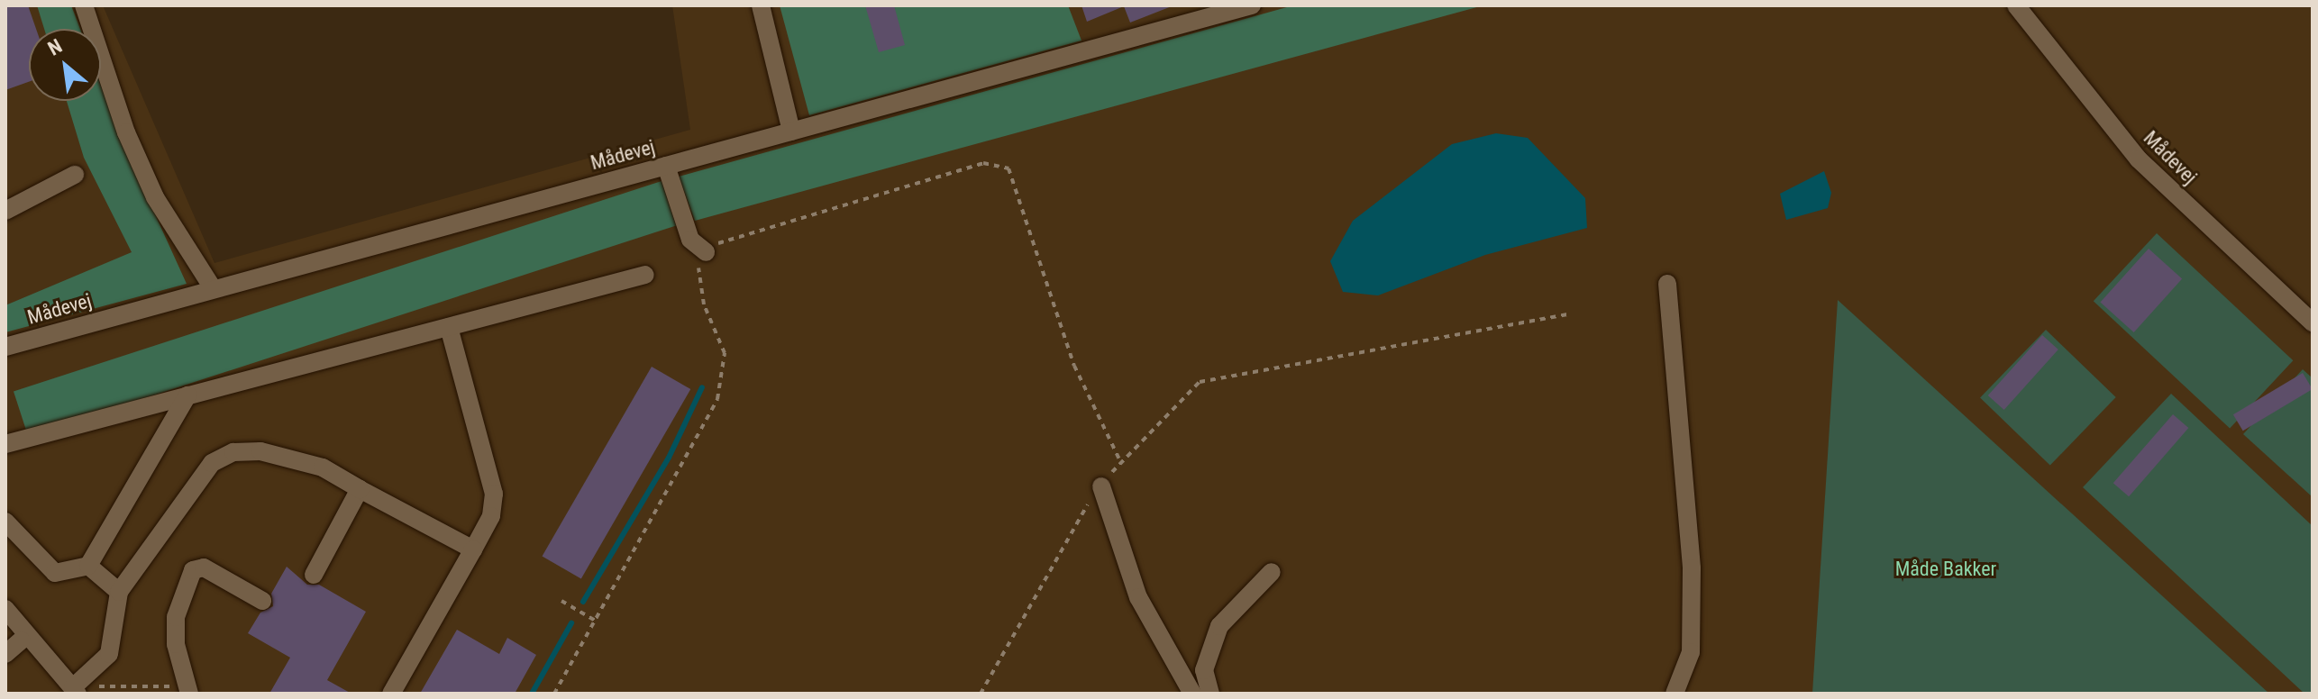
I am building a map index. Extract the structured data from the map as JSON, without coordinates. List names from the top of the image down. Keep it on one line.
{"streets":{"street":["Mådevej"]},"parks":["Måde Bakker"],"north":"top left"}
